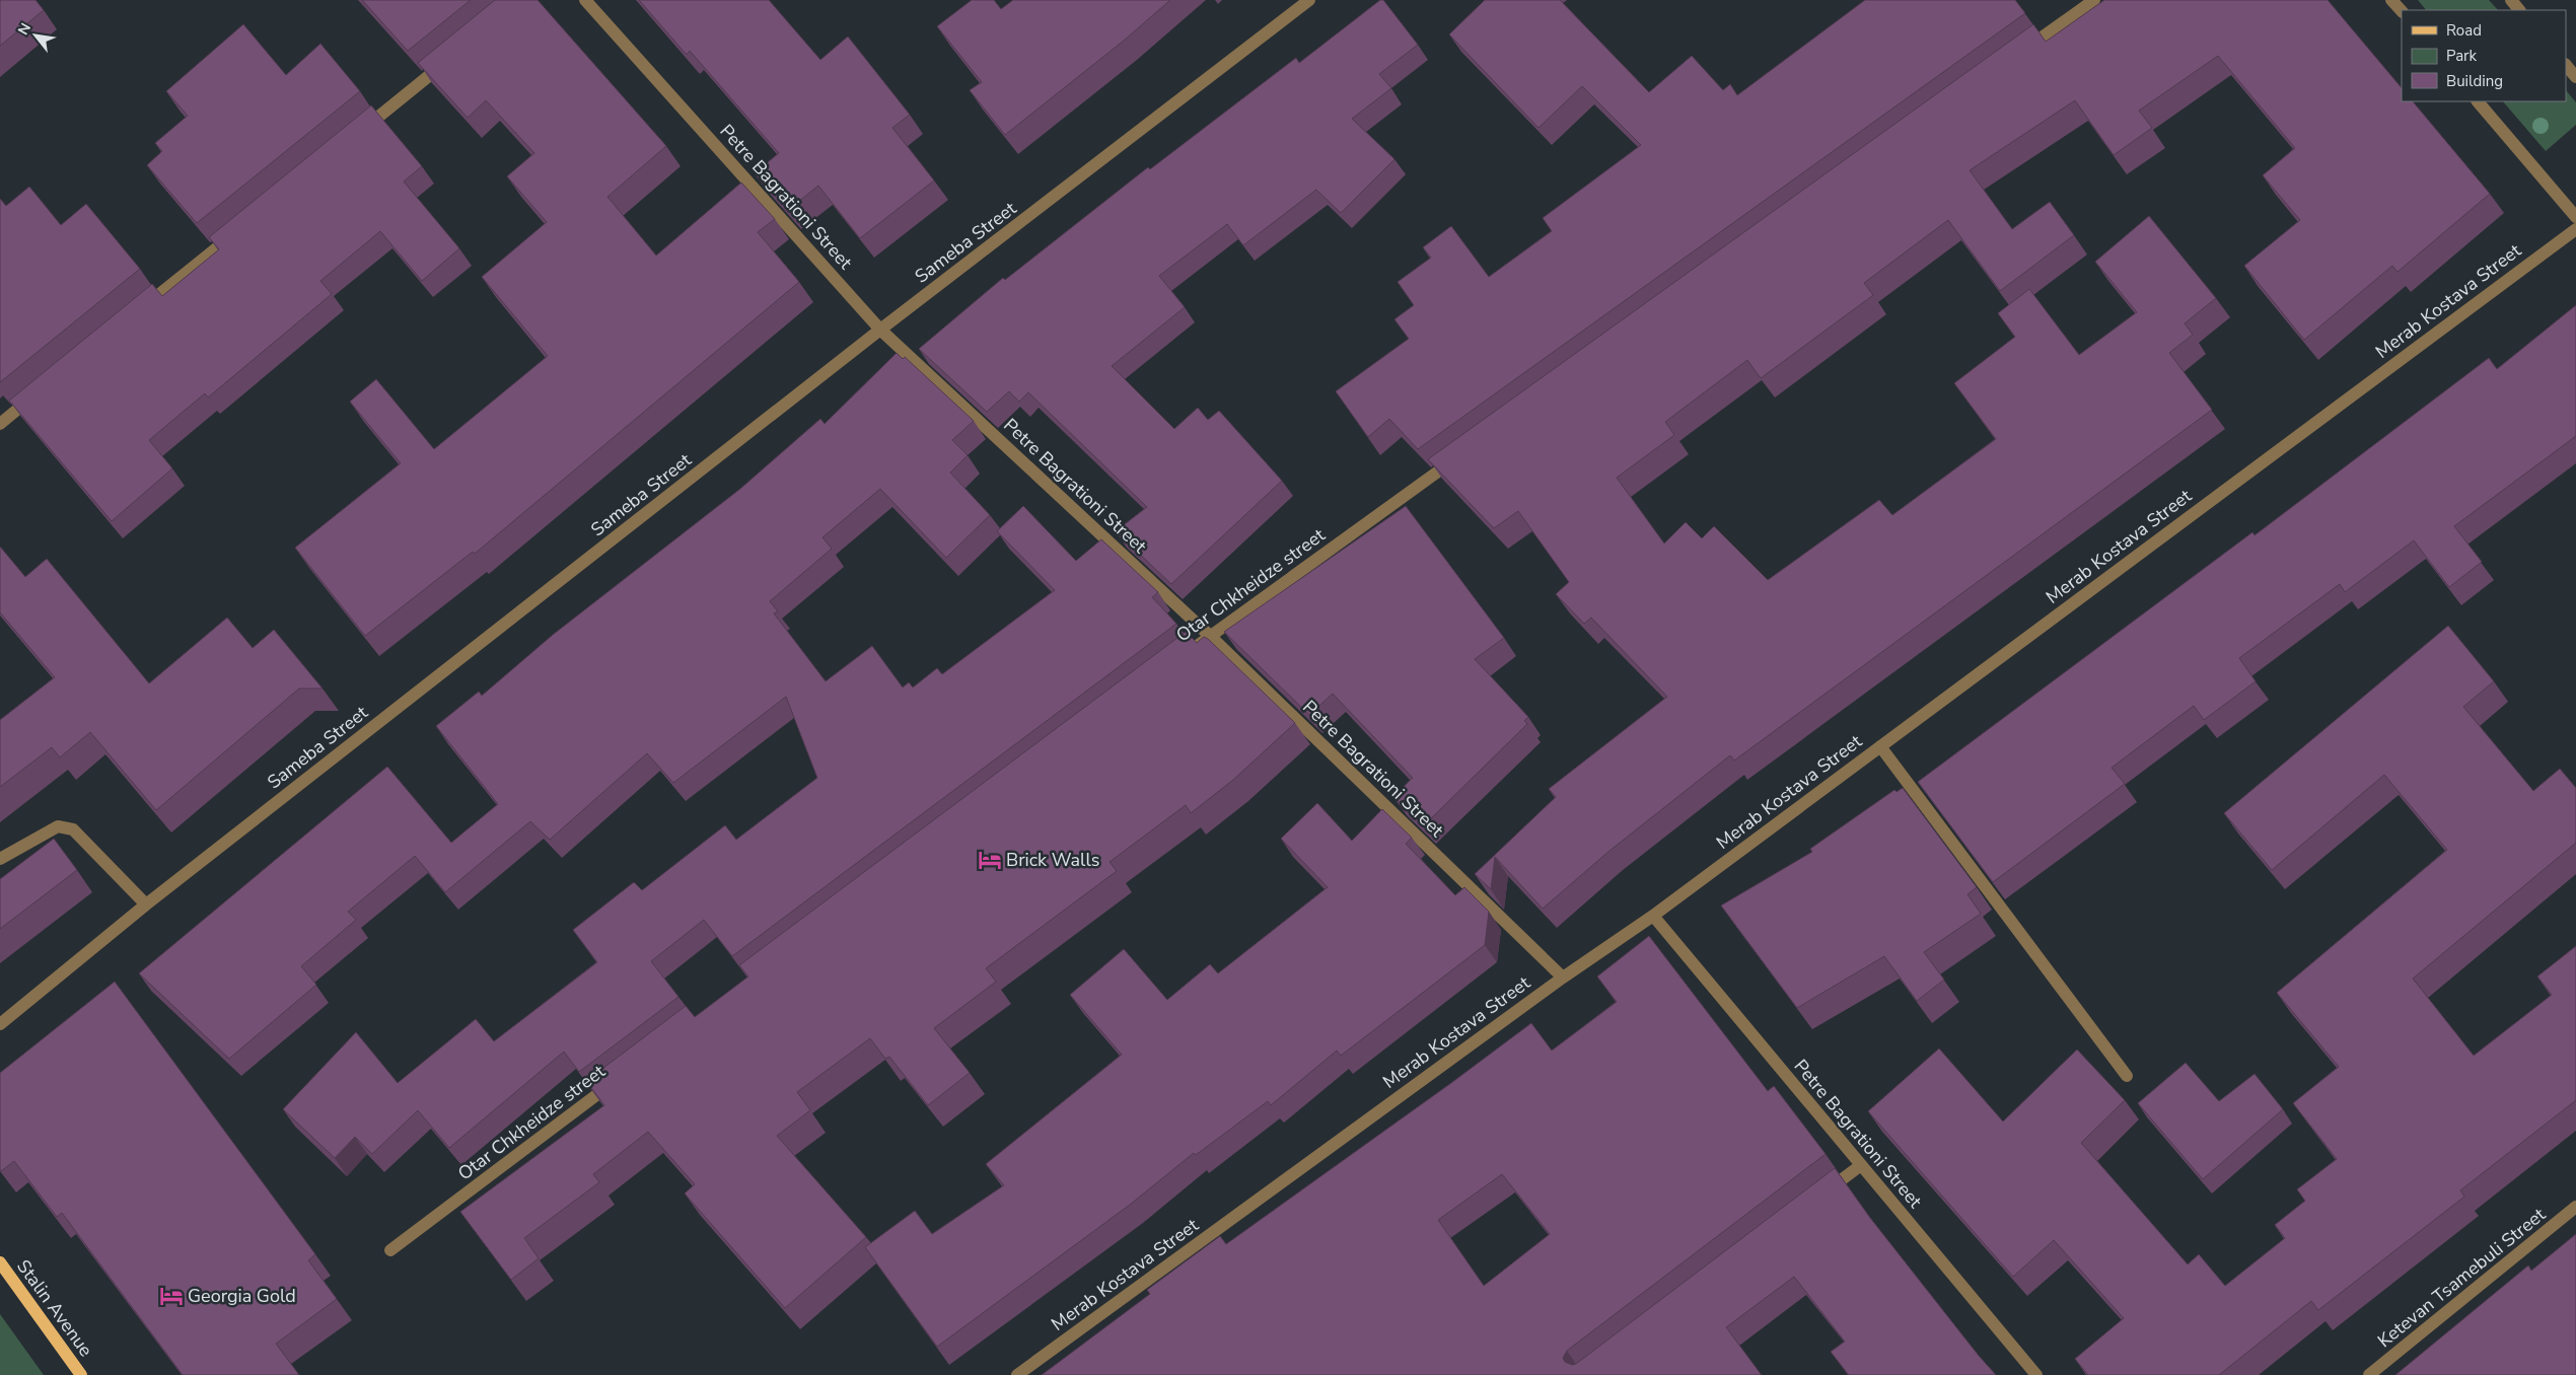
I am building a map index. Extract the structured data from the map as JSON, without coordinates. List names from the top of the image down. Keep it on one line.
{"streets":{"main road":["Stalin Avenue"],"street":["Petre Bagrationi Street","Sameba Street","Merab Kostava Street","Otar Chkheidze street","Ketevan Tsamebuli Street"]},"crossings":[["Petre Bagrationi Street","Sameba Street"],["Petre Bagrationi Street","Merab Kostava Street"],["Petre Bagrationi Street","Otar Chkheidze street"]],"places":{"hotel":["Brick Walls","Georgia Gold"]},"legend":["Road","Park","Building"],"north":"top left"}
